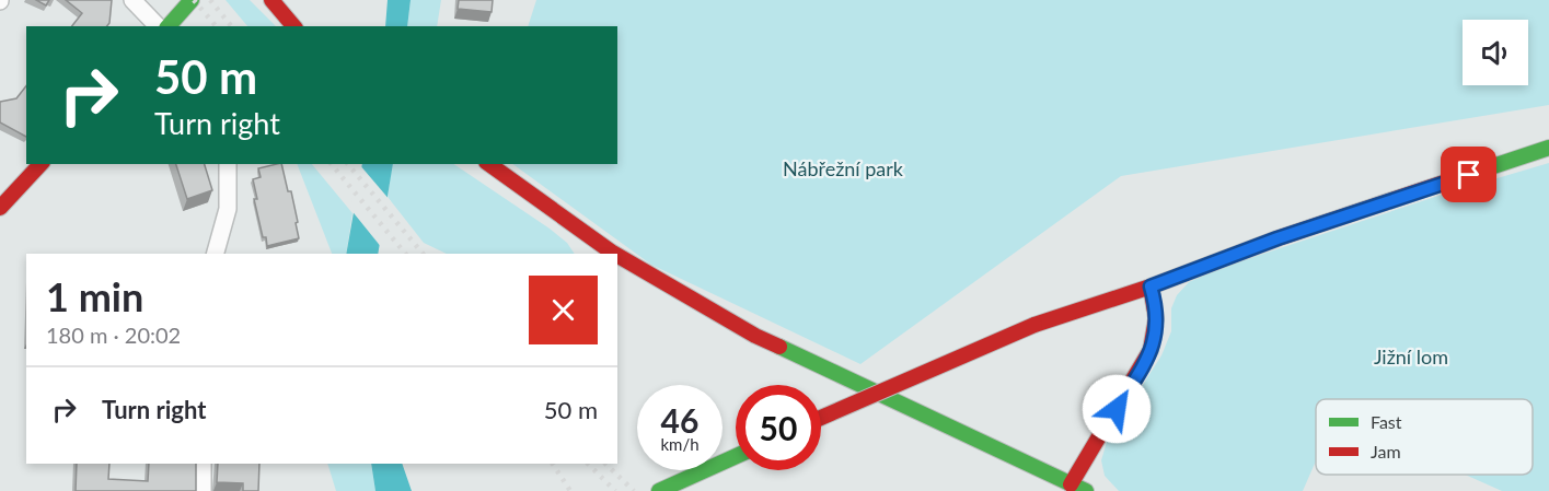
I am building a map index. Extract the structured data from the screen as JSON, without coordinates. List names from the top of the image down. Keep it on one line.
{"parks":["Nábřežní park","Jižní lom"],"legend":["Fast","Jam"],"page":{"turn":["50 m","Turn right"],"heading":["1 min","180 m · 20:02"],"list":[{"name":"Turn right","value":"50 m"}],"speed":"46 km/h","limit":"50"}}
